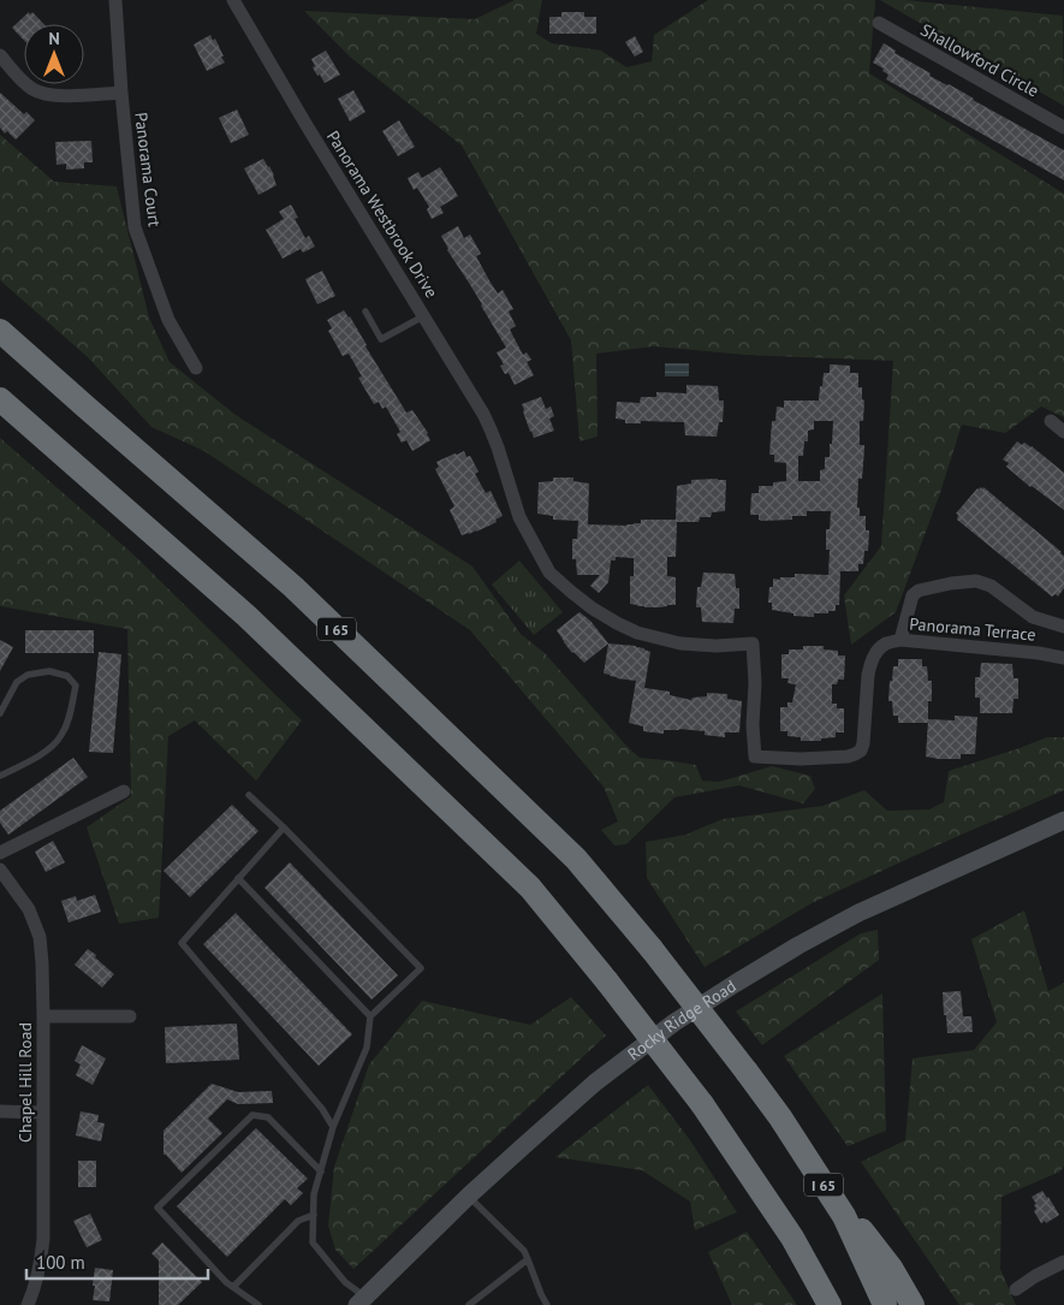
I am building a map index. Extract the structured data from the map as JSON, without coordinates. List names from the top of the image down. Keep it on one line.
{"streets":{"highway":["I 65"],"main road":["Rocky Ridge Road"],"street":["Shallowford Circle","Panorama Court","Panorama Westbrook Drive","Panorama Terrace","Chapel Hill Road"]},"crossings":[["Panorama Westbrook Drive","Panorama Terrace"]],"scale_bar":"100 m","north":"top"}
